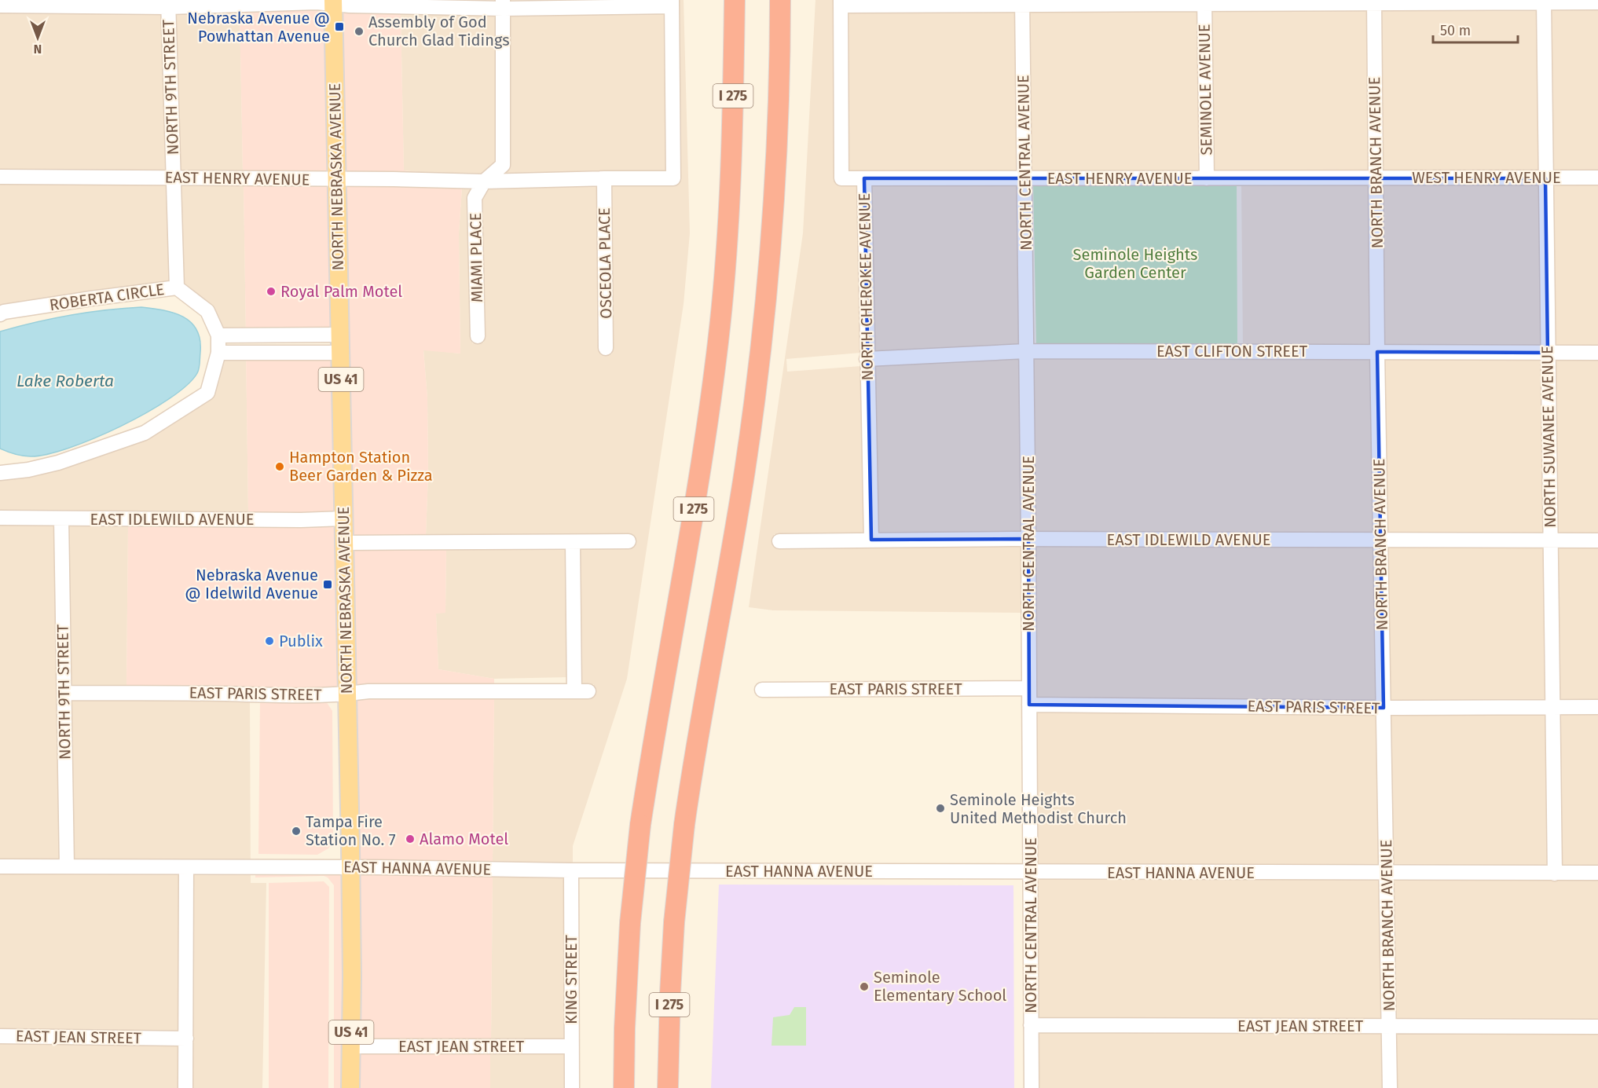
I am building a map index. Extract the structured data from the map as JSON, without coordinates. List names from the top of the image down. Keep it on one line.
{"streets":{"highway":["I 275"],"main road":["NORTH NEBRASKA AVENUE","US 41"],"street":["NORTH 9TH STREET","SEMINOLE AVENUE","NORTH CENTRAL AVENUE","NORTH BRANCH AVENUE","WEST HENRY AVENUE","EAST HENRY AVENUE","MIAMI PLACE","OSCEOLA PLACE","NORTH CHEROKEE AVENUE","ROBERTA CIRCLE","EAST CLIFTON STREET","NORTH SUWANEE AVENUE","EAST IDLEWILD AVENUE","EAST PARIS STREET","EAST HANNA AVENUE","KING STREET","EAST JEAN STREET"]},"crossings":[["NORTH 9TH STREET","EAST HENRY AVENUE"],["NORTH 9TH STREET","ROBERTA CIRCLE"],["NORTH 9TH STREET","EAST IDLEWILD AVENUE"],["NORTH 9TH STREET","EAST PARIS STREET"],["NORTH 9TH STREET","EAST HANNA AVENUE"],["SEMINOLE AVENUE","EAST HENRY AVENUE"],["NORTH CENTRAL AVENUE","EAST HENRY AVENUE"],["NORTH CENTRAL AVENUE","EAST CLIFTON STREET"],["NORTH CENTRAL AVENUE","EAST IDLEWILD AVENUE"],["NORTH CENTRAL AVENUE","EAST PARIS STREET"],["NORTH CENTRAL AVENUE","EAST HANNA AVENUE"],["NORTH CENTRAL AVENUE","EAST JEAN STREET"],["NORTH BRANCH AVENUE","WEST HENRY AVENUE"],["NORTH BRANCH AVENUE","EAST HENRY AVENUE"],["NORTH BRANCH AVENUE","EAST CLIFTON STREET"],["NORTH BRANCH AVENUE","EAST IDLEWILD AVENUE"],["NORTH BRANCH AVENUE","EAST PARIS STREET"],["NORTH BRANCH AVENUE","EAST HANNA AVENUE"],["NORTH BRANCH AVENUE","EAST JEAN STREET"],["NORTH NEBRASKA AVENUE","EAST HENRY AVENUE"],["NORTH NEBRASKA AVENUE","EAST IDLEWILD AVENUE"],["NORTH NEBRASKA AVENUE","EAST PARIS STREET"],["NORTH NEBRASKA AVENUE","EAST HANNA AVENUE"],["NORTH NEBRASKA AVENUE","EAST JEAN STREET"],["WEST HENRY AVENUE","EAST HENRY AVENUE"],["WEST HENRY AVENUE","NORTH SUWANEE AVENUE"],["EAST HENRY AVENUE","MIAMI PLACE"],["EAST HENRY AVENUE","OSCEOLA PLACE"],["EAST HENRY AVENUE","NORTH CHEROKEE AVENUE"],["NORTH CHEROKEE AVENUE","EAST CLIFTON STREET"],["NORTH CHEROKEE AVENUE","EAST IDLEWILD AVENUE"],["EAST CLIFTON STREET","NORTH SUWANEE AVENUE"],["NORTH SUWANEE AVENUE","EAST IDLEWILD AVENUE"],["NORTH SUWANEE AVENUE","EAST PARIS STREET"],["NORTH SUWANEE AVENUE","EAST HANNA AVENUE"],["EAST HANNA AVENUE","KING STREET"],["KING STREET","EAST JEAN STREET"]],"water":["Lake Roberta"],"parks":["Seminole Heights Garden Center"],"places":{"transit":["Nebraska Avenue @ Powhattan Avenue","Nebraska Avenue @ Idelwild Avenue"],"other":["Assembly of God Church Glad Tidings","Royal Palm Motel","Hampton Station Beer Garden & Pizza","Publix","Seminole Heights United Methodist Church","Tampa Fire Station No. 7","Alamo Motel","Seminole Elementary School"]},"scale_bar":"50 m","north":"bottom"}
